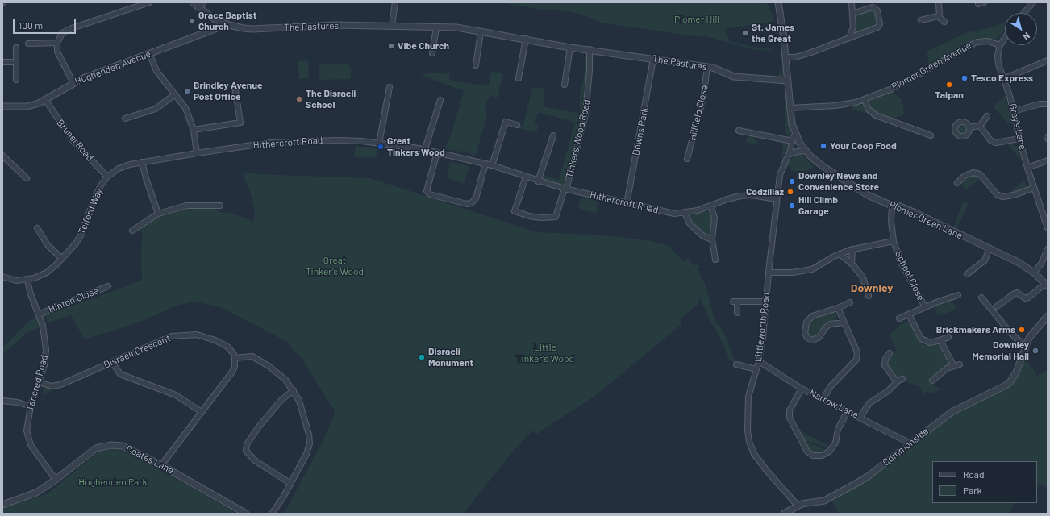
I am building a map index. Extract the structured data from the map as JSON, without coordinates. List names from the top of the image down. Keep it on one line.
{"streets":{"street":["The Pastures","Plomer Green Avenue","Hughenden Avenue","Hillfield Close","Gray's Lane","Downs Park","Tinkers Wood Road","Brunel Road","Hithercroft Road","Telford Way","Plomer Green Lane","School Close","Hinton Close","Littleworth Road","Disraeli Crescent","Tancred Road","Narrow Lane","Commonside","Coates Lane"]},"crossings":[["The Pastures","Hughenden Avenue"],["The Pastures","Hillfield Close"],["The Pastures","Downs Park"],["The Pastures","Tinkers Wood Road"],["Plomer Green Avenue","Gray's Lane"],["Hughenden Avenue","Brunel Road"],["Downs Park","Hithercroft Road"],["Tinkers Wood Road","Hithercroft Road"],["Brunel Road","Telford Way"],["Hithercroft Road","Telford Way"],["Hithercroft Road","Littleworth Road"],["Telford Way","Tancred Road"],["Plomer Green Lane","School Close"],["Plomer Green Lane","Littleworth Road"],["Hinton Close","Tancred Road"],["Littleworth Road","Narrow Lane"],["Littleworth Road","Commonside"],["Disraeli Crescent","Tancred Road"],["Tancred Road","Coates Lane"],["Narrow Lane","Commonside"]],"districts":["Downley"],"parks":["Plomer Hill","Great Tinker's Wood","Little Tinker's Wood","Hughenden Park"],"places":["Grace Baptist Church","St. James the Great","Vibe Church","Tesco Express","Taipan","Brindley Avenue Post Office","The Disraeli School","Your Coop Food","Great Tinkers Wood","Downley News and Convenience Store","Codzillaz","Hill Climb Garage","Brickmakers Arms","Downley Memorial Hall","Disraeli Monument"],"legend":["Road","Park"],"scale_bar":"100 m","north":"bottom right"}
